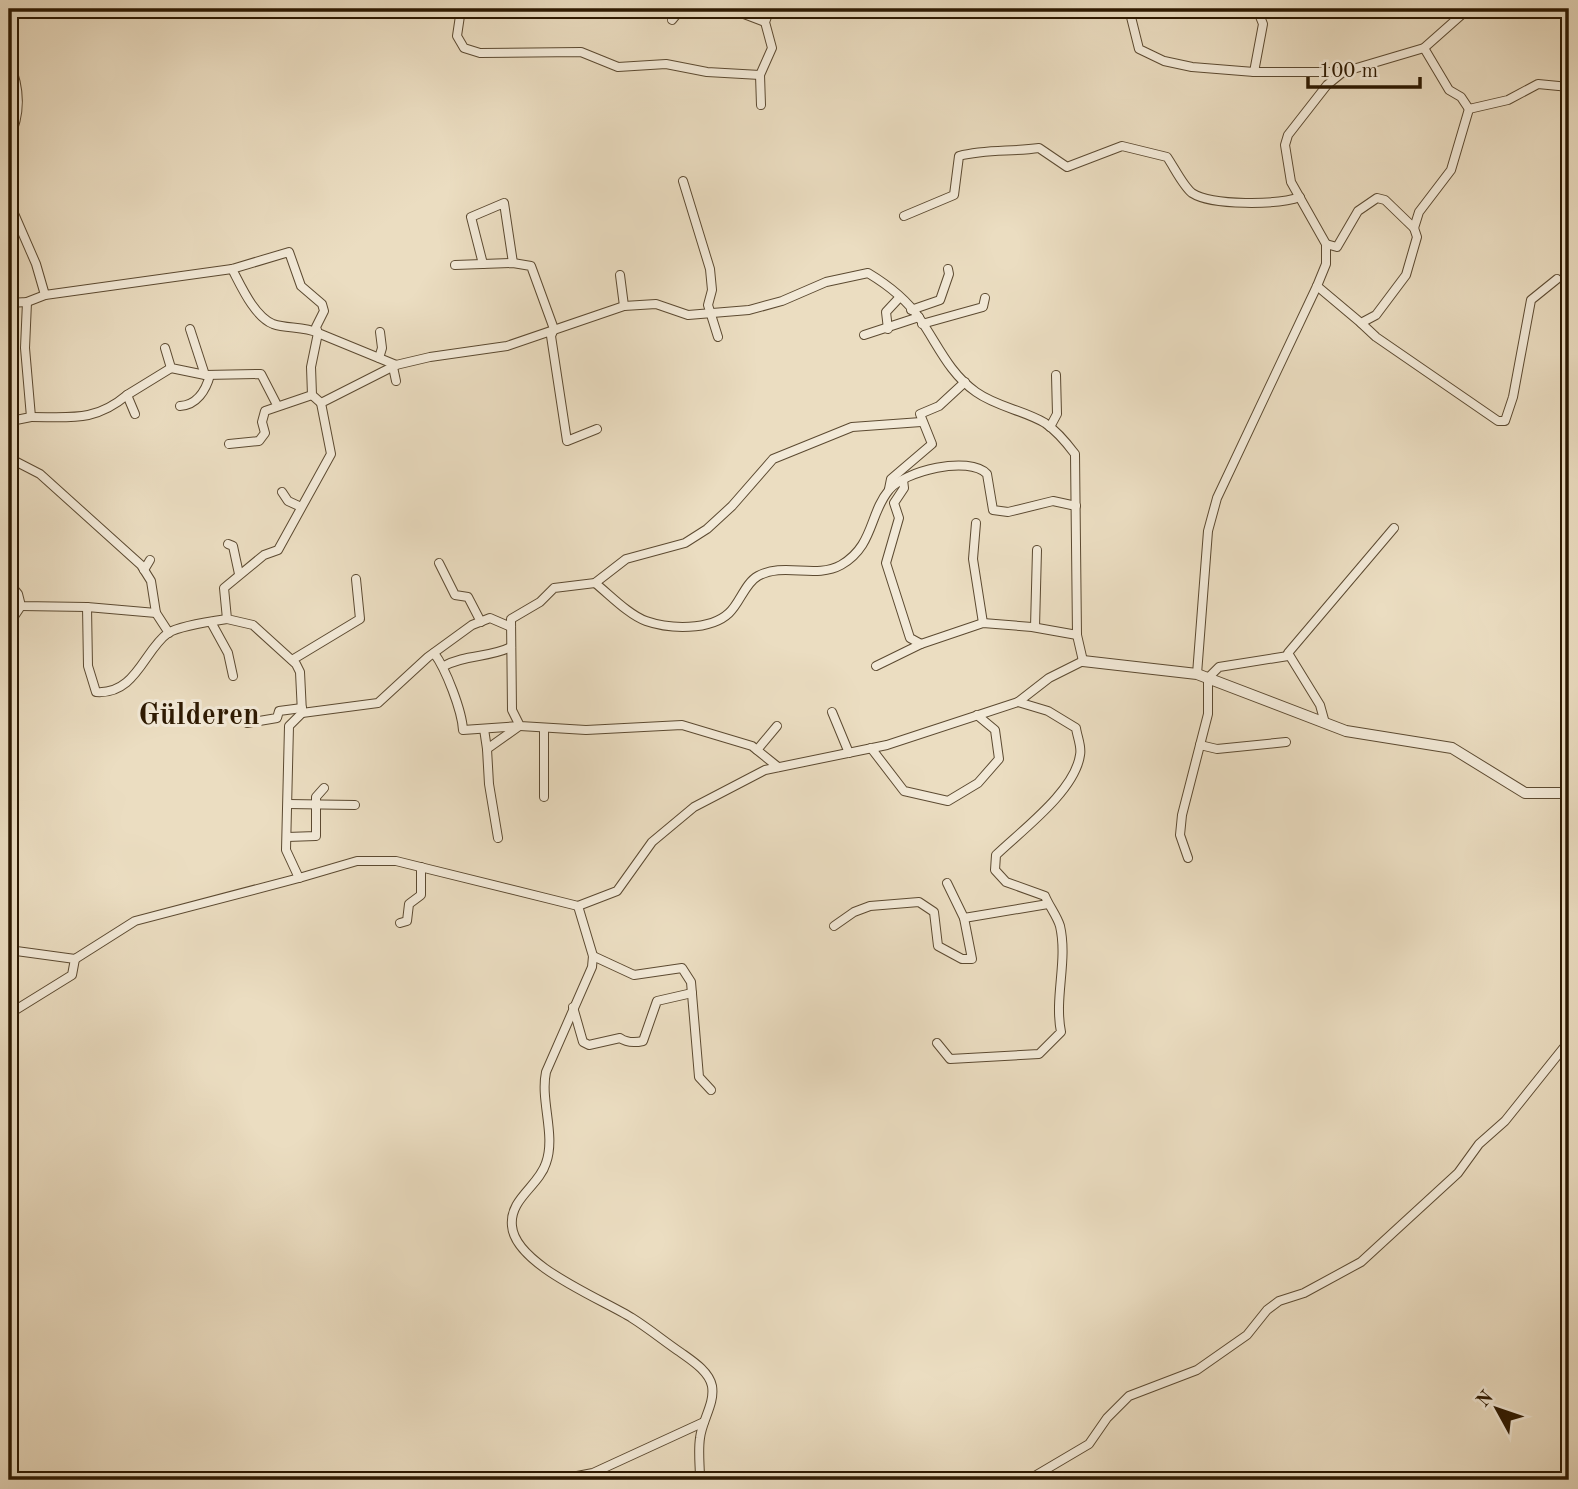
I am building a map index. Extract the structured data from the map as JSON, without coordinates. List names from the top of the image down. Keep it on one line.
{"districts":["Gülderen"],"scale_bar":"100 m","north":"top left"}
